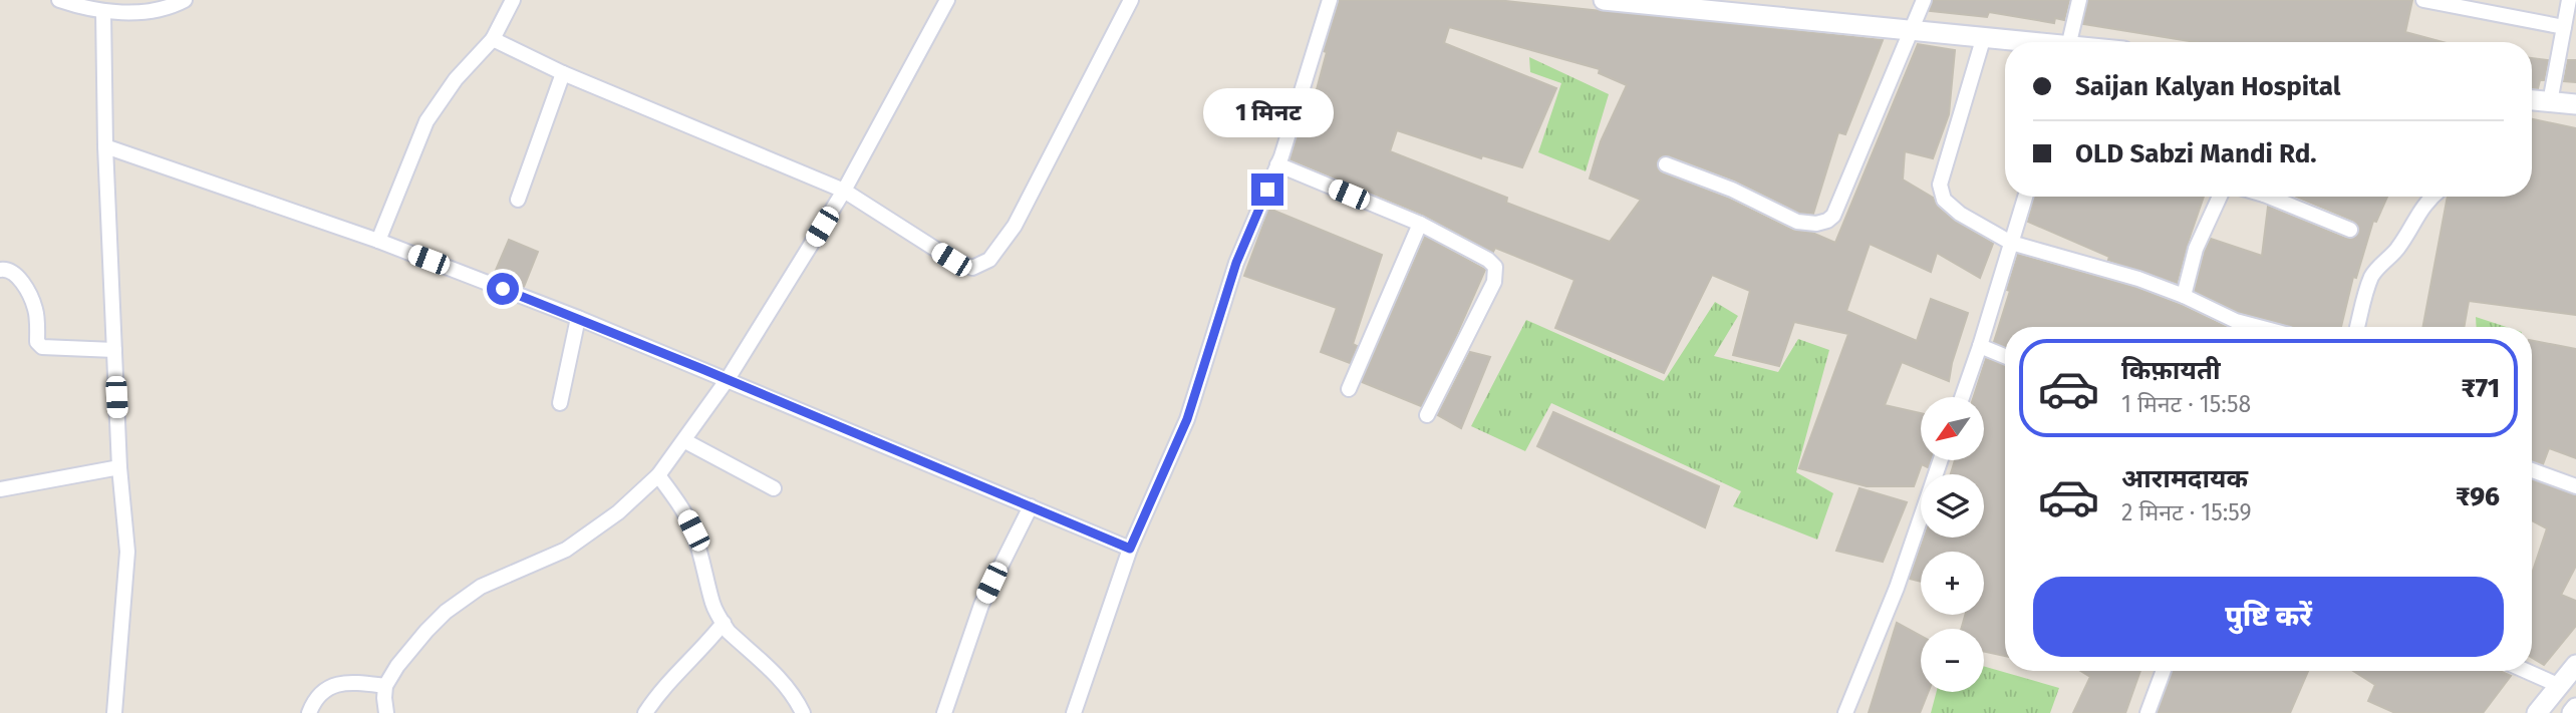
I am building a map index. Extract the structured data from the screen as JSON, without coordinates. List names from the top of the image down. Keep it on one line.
{"north":"bottom left","page":{"banner":["Saijan Kalyan Hospital","OLD Sabzi Mandi Rd."],"bubble":"1 मिनट","list":[{"name":"किफ़ायती","note":"1 मिनट · 15:58","value":"₹71"},{"name":"आरामदायक","note":"2 मिनट · 15:59","value":"₹96"}],"map_buttons":["+","−"],"buttons":"पुष्टि करें"}}
